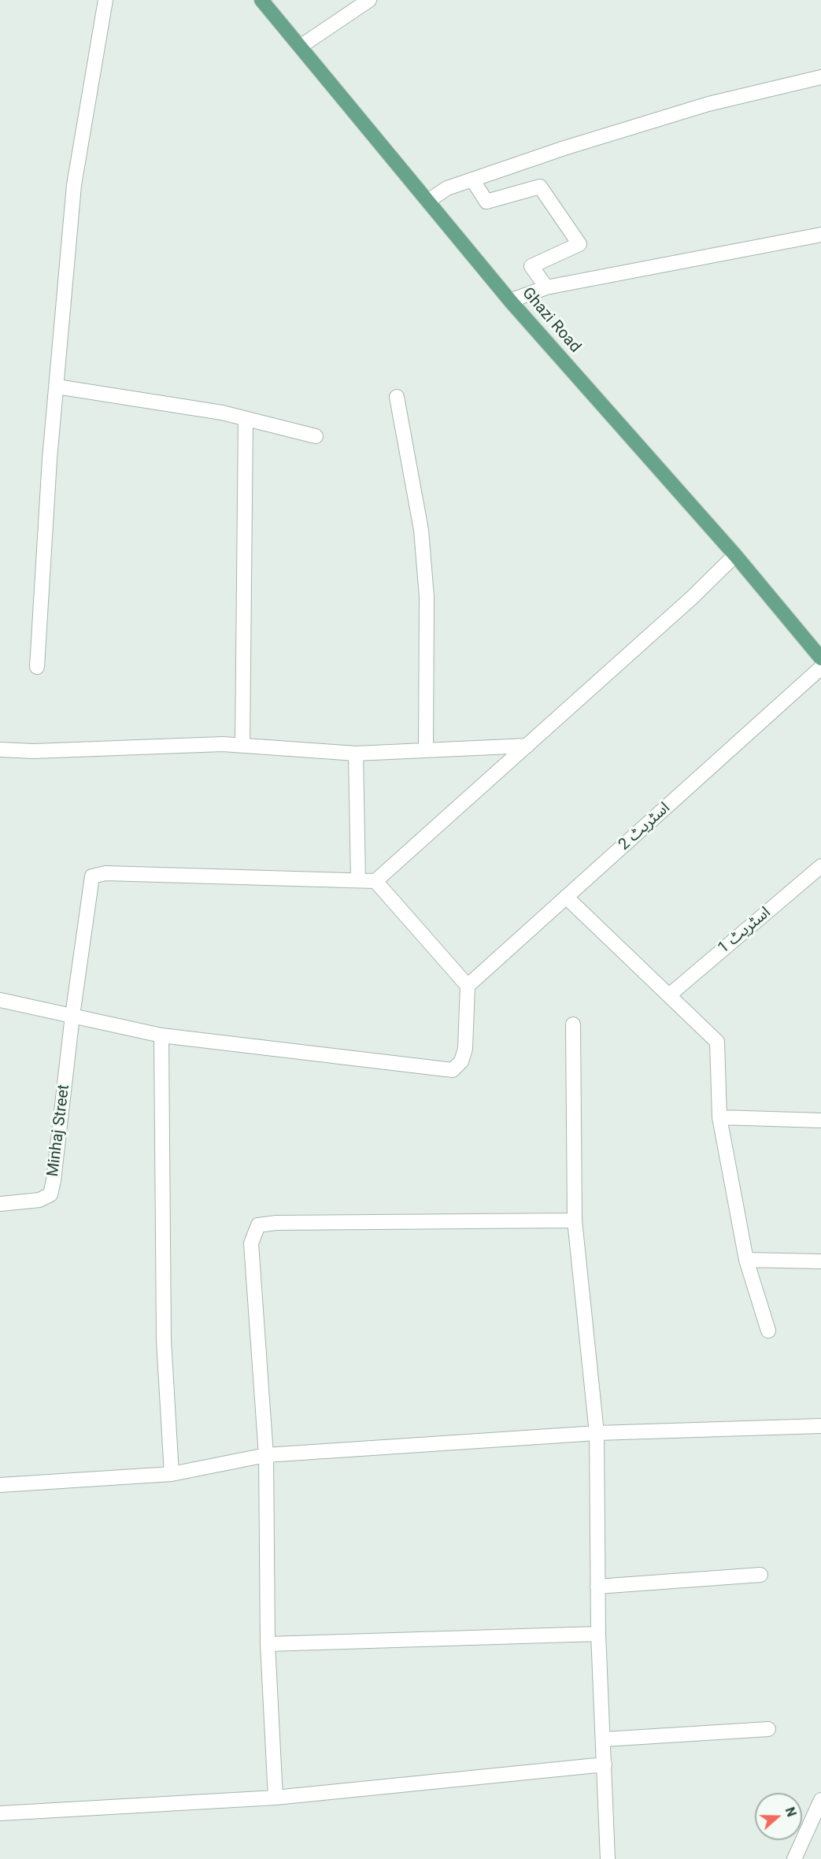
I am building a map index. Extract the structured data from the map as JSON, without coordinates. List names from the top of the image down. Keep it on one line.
{"streets":{"main road":["Ghazi Road"],"street":["اسٹریٹ 2","اسٹریٹ 1","Minhaj Street"]},"north":"right"}
